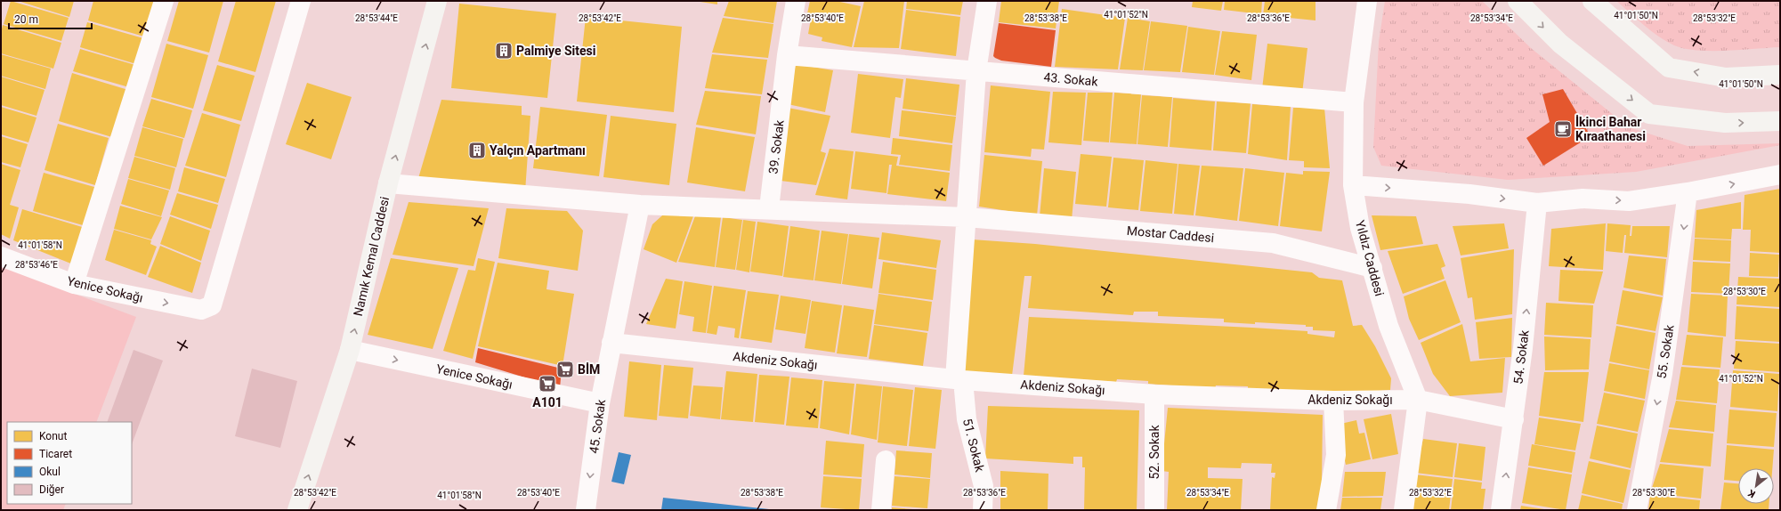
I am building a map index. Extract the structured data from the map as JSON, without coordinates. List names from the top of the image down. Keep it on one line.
{"streets":{"main road":["Namık Kemal Caddesi"],"street":["43. Sokak","39. Sokak","Mostar Caddesi","Yıldız Caddesi","Yenice Sokağı","55. Sokak","54. Sokak","Akdeniz Sokağı","45. Sokak","51. Sokak","52. Sokak"]},"crossings":[["43. Sokak","39. Sokak"],["43. Sokak","Yıldız Caddesi"],["43. Sokak","51. Sokak"],["39. Sokak","Mostar Caddesi"],["Mostar Caddesi","Namık Kemal Caddesi"],["Mostar Caddesi","Yıldız Caddesi"],["Mostar Caddesi","45. Sokak"],["Mostar Caddesi","51. Sokak"],["Namık Kemal Caddesi","Yenice Sokağı"],["Yıldız Caddesi","Akdeniz Sokağı"],["Yenice Sokağı","45. Sokak"],["54. Sokak","Akdeniz Sokağı"],["Akdeniz Sokağı","45. Sokak"],["Akdeniz Sokağı","51. Sokak"],["Akdeniz Sokağı","52. Sokak"]],"one_way":["Namık Kemal Caddesi","55. Sokak","54. Sokak"],"places":{"building":["Palmiye Sitesi","Yalçın Apartmanı"],"cafe":["İkinci Bahar Kıraathanesi"],"supermarket":["BİM","A101"]},"legend":["Konut","Ticaret","Okul","Diğer"],"scale_bar":"20 m","north":"bottom left","coordinates":["41°01'52\"N","41°01'50\"N","28°53'34\"E","28°53'44\"E","28°53'42\"E","28°53'40\"E","28°53'38\"E","28°53'36\"E","28°53'32\"E","41°01'58\"N","28°53'46\"E","28°53'30\"E"]}
